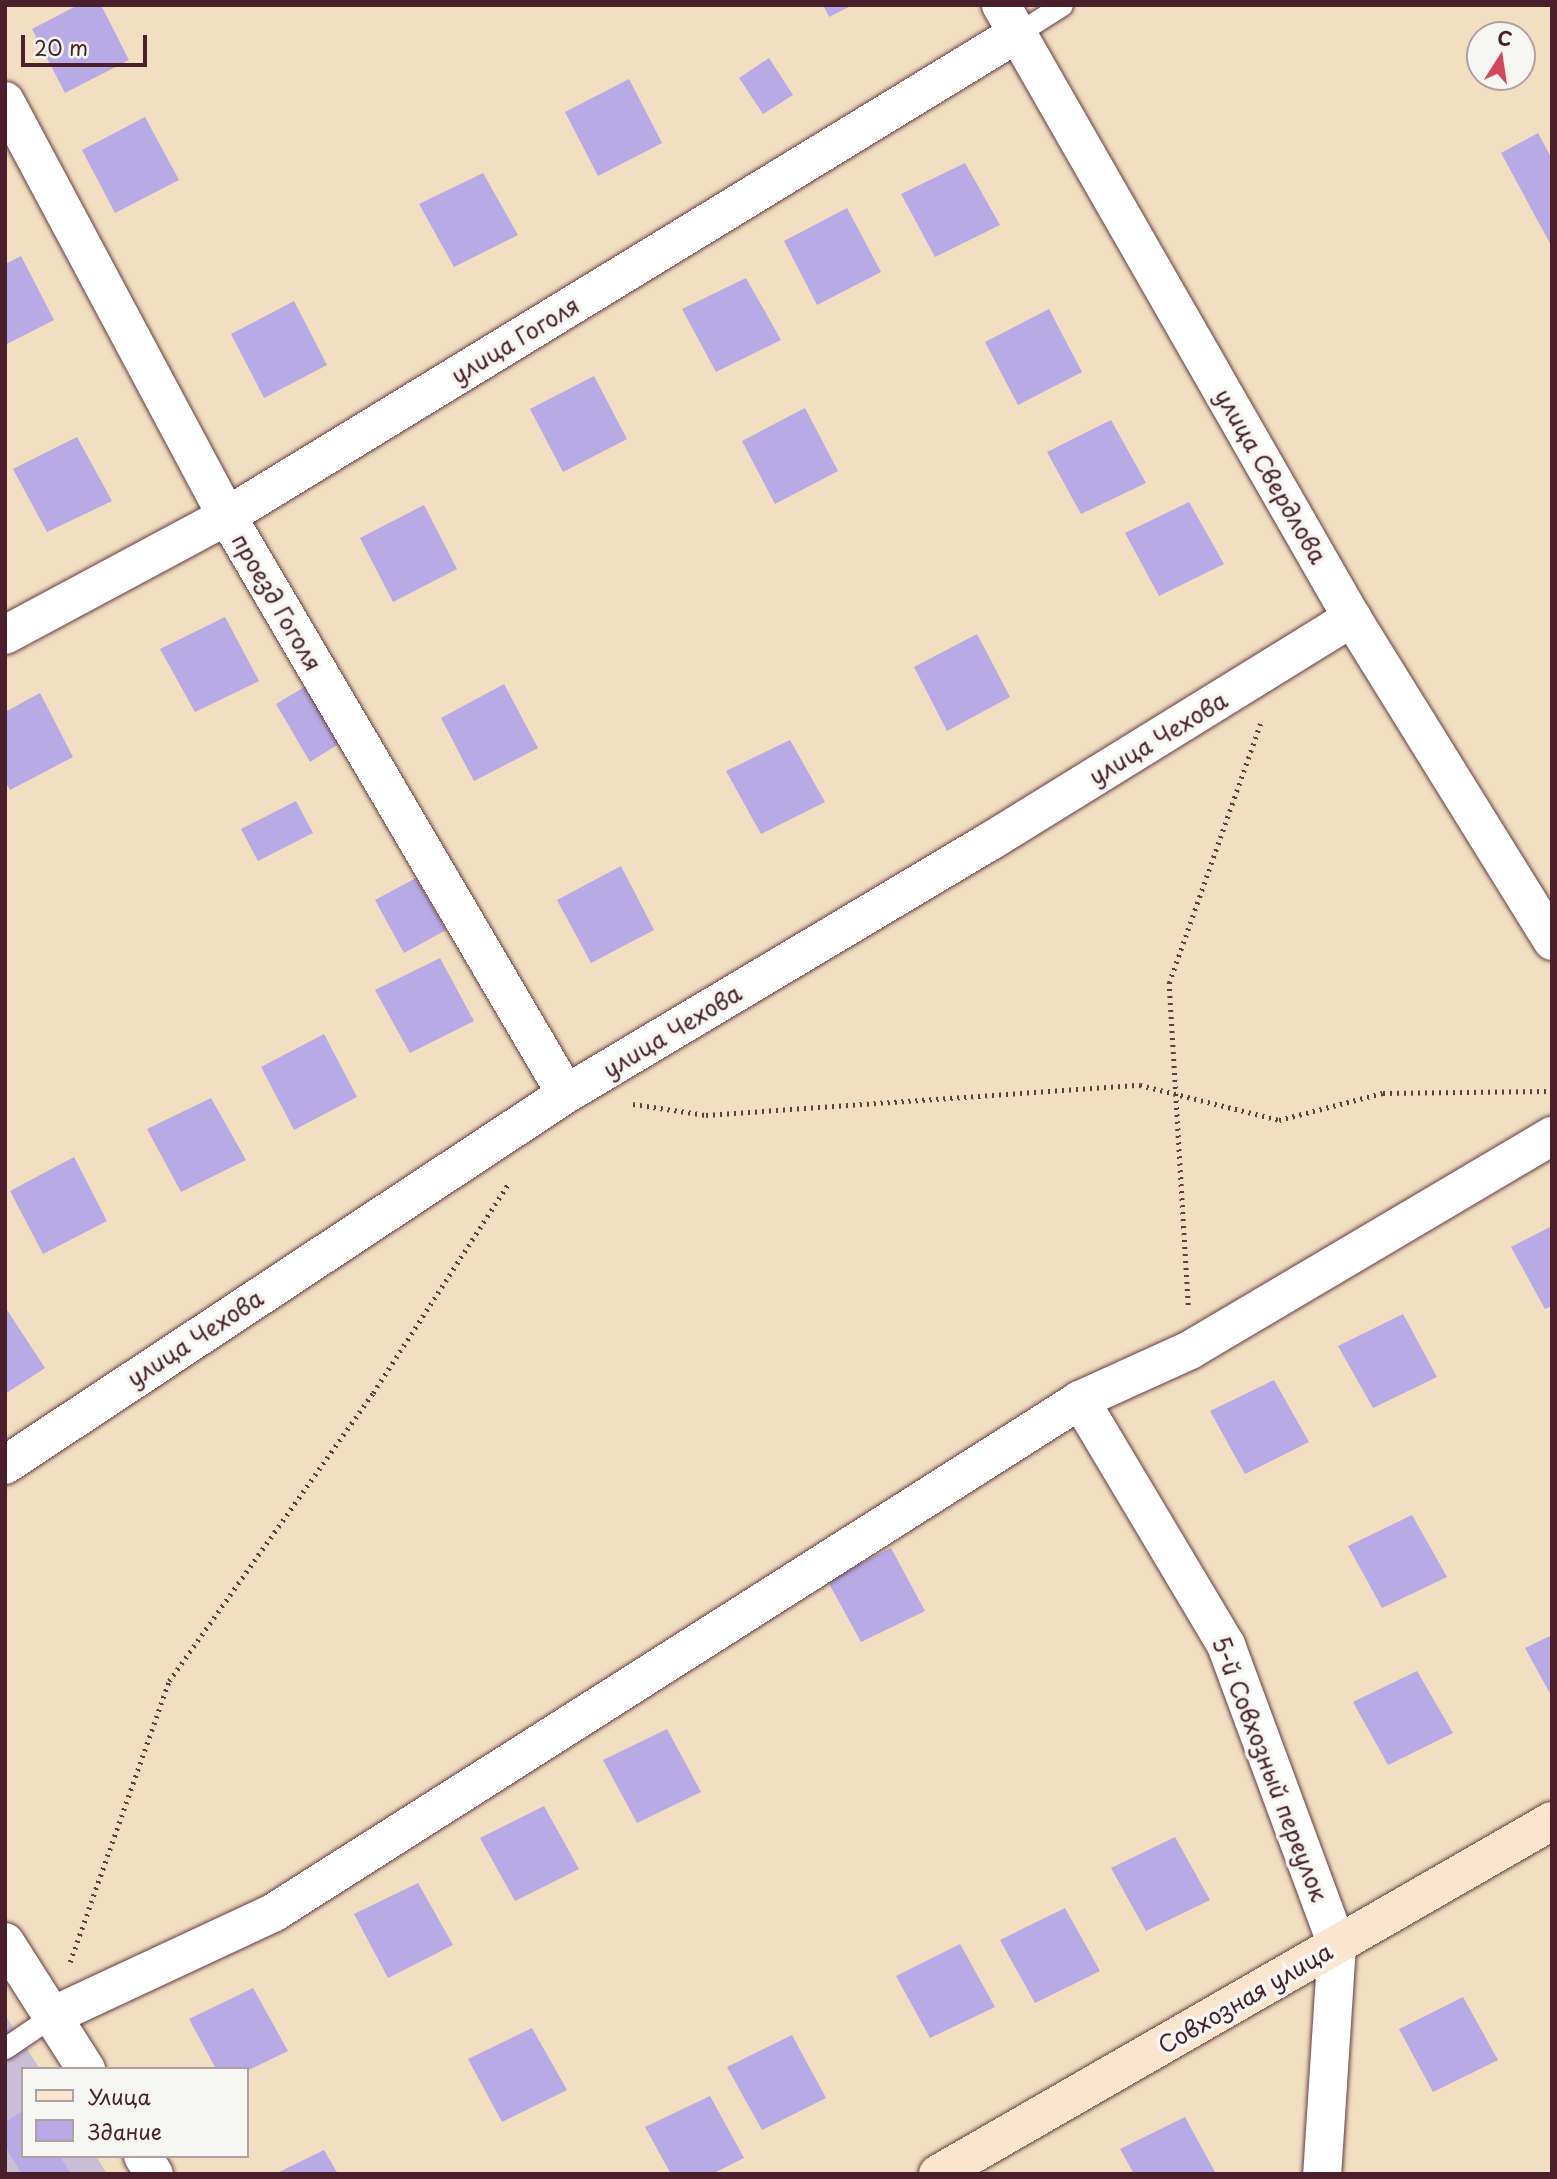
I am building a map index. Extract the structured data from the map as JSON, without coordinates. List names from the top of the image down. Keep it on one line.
{"streets":{"street":["улица Гоголя","улица Свердлова","проезд Гоголя","улица Чехова","5-й Совхозный переулок","Совхозная улица"]},"crossings":[["улица Гоголя","улица Свердлова"],["улица Гоголя","проезд Гоголя"],["улица Свердлова","улица Чехова"],["проезд Гоголя","улица Чехова"],["5-й Совхозный переулок","Совхозная улица"]],"legend":["Улица","Здание"],"scale_bar":"20 m","north":"top"}
